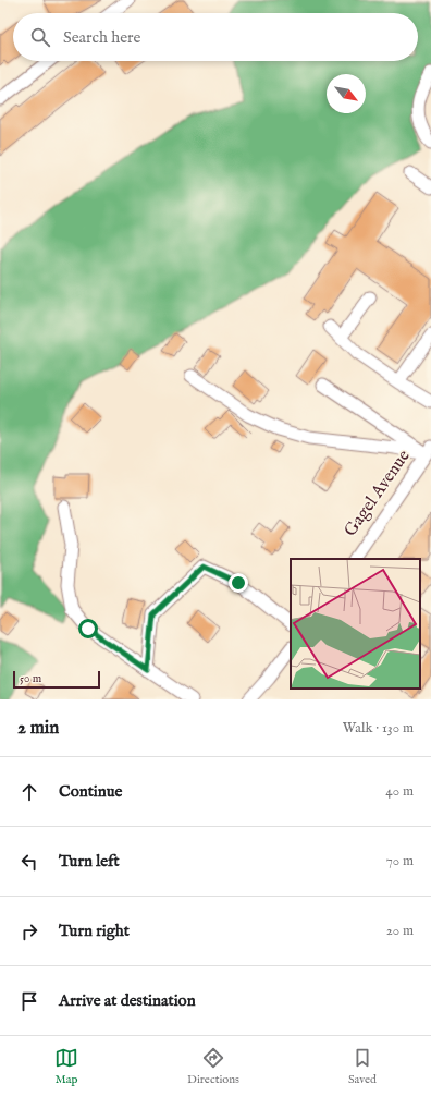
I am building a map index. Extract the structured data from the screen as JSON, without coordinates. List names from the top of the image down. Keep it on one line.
{"streets":{"street":["Gagel Avenue"]},"scale_bar":"50 m","north":"bottom right","page":{"search":"Search here","scale":"50 m","heading":["2 min","Walk · 130 m"],"list":[["Continue","40 m"],["Turn left","70 m"],["Turn right","20 m"],"Arrive at destination"],"nav":["Map","Directions","Saved"]}}
